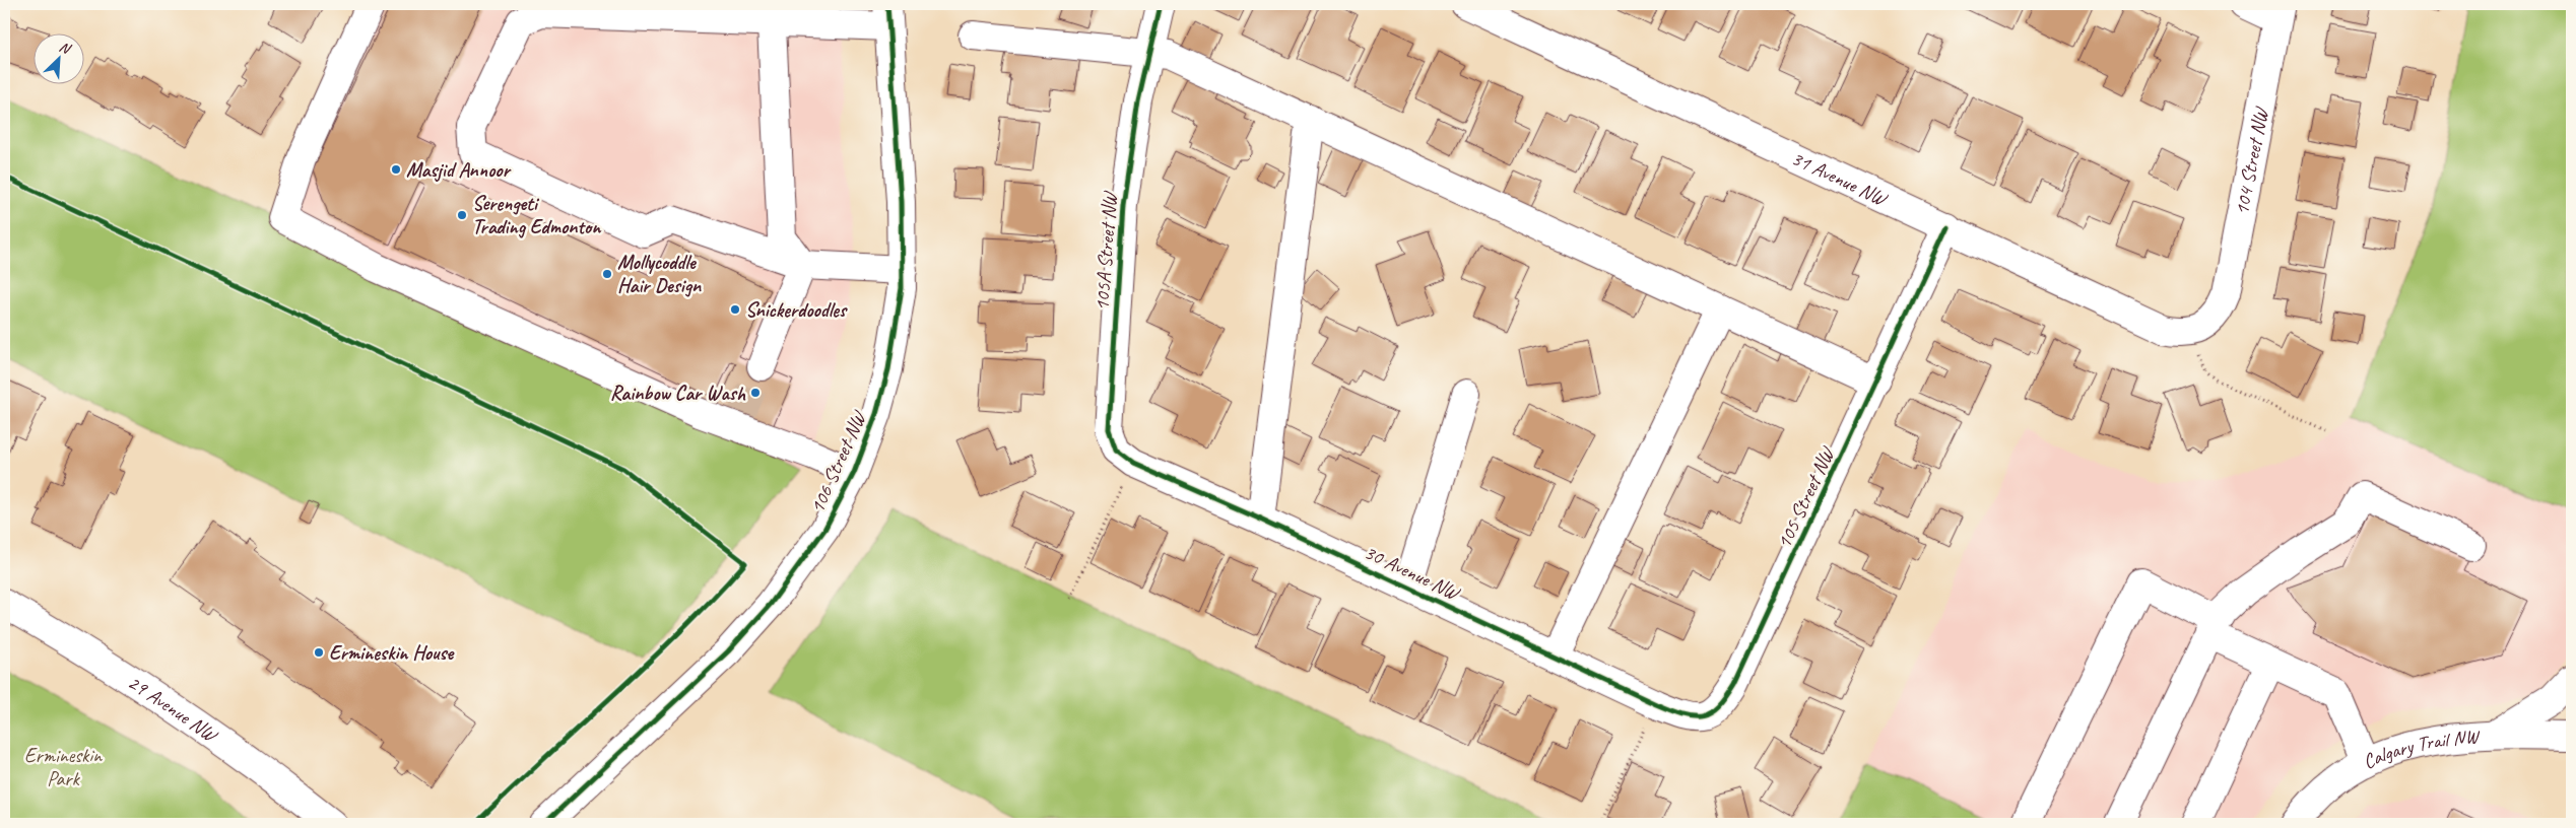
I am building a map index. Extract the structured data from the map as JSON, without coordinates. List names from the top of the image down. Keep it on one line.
{"streets":{"main road":["104 Street NW","31 Avenue NW","105A Street NW","106 Street NW","105 Street NW","30 Avenue NW","29 Avenue NW","Calgary Trail NW"]},"crossings":[["104 Street NW","31 Avenue NW"],["31 Avenue NW","105 Street NW"],["105A Street NW","30 Avenue NW"],["105 Street NW","30 Avenue NW"]],"parks":["Ermineskin Park"],"places":["Masjid Annoor","Serengeti Trading Edmonton","Mollycoddle Hair Design","Snickerdoodles","Rainbow Car Wash","Ermineskin House"],"north":"top right"}
